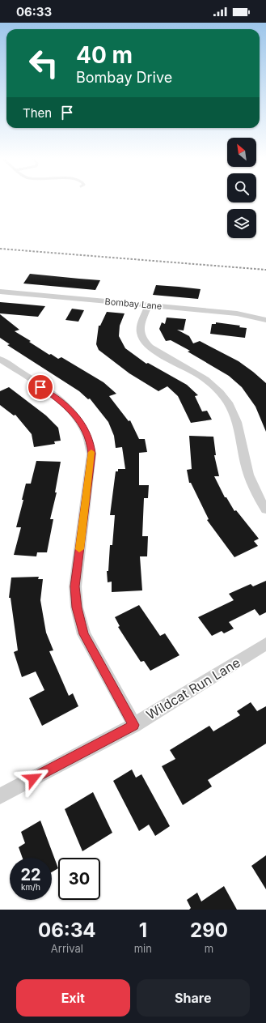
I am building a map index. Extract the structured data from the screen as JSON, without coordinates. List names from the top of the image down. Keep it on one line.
{"streets":{"street":["Bombay Lane","Wildcat Run Lane"]},"north":"top left","page":{"status":"06:33","turn":["40 m","Bombay Drive"],"then":"Then","speed":"22 km/h","limit":"30","eta":["06:34","Arrival","1","min","290","m"],"buttons":["Exit","Share"]}}
